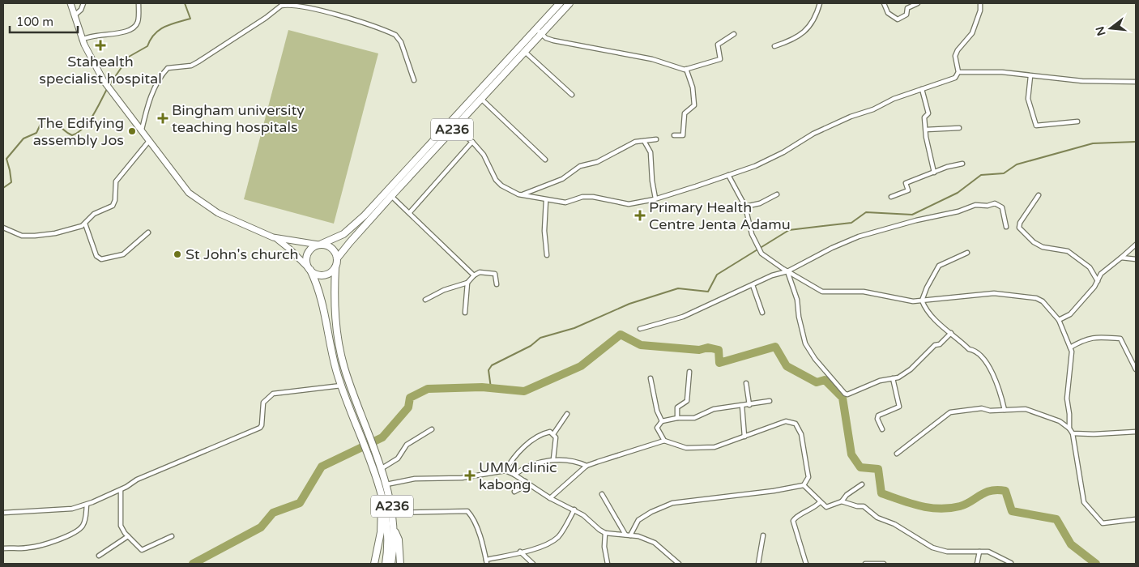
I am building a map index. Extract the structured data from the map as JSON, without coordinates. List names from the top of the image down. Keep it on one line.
{"streets":{"highway":["A236"]},"places":{"health":["Stahealth specialist hospital","Bingham university teaching hospitals","Primary Health Centre Jenta Adamu","UMM clinic kabong"],"other":["The Edifying assembly Jos","St John's church"]},"scale_bar":"100 m","north":"left"}
